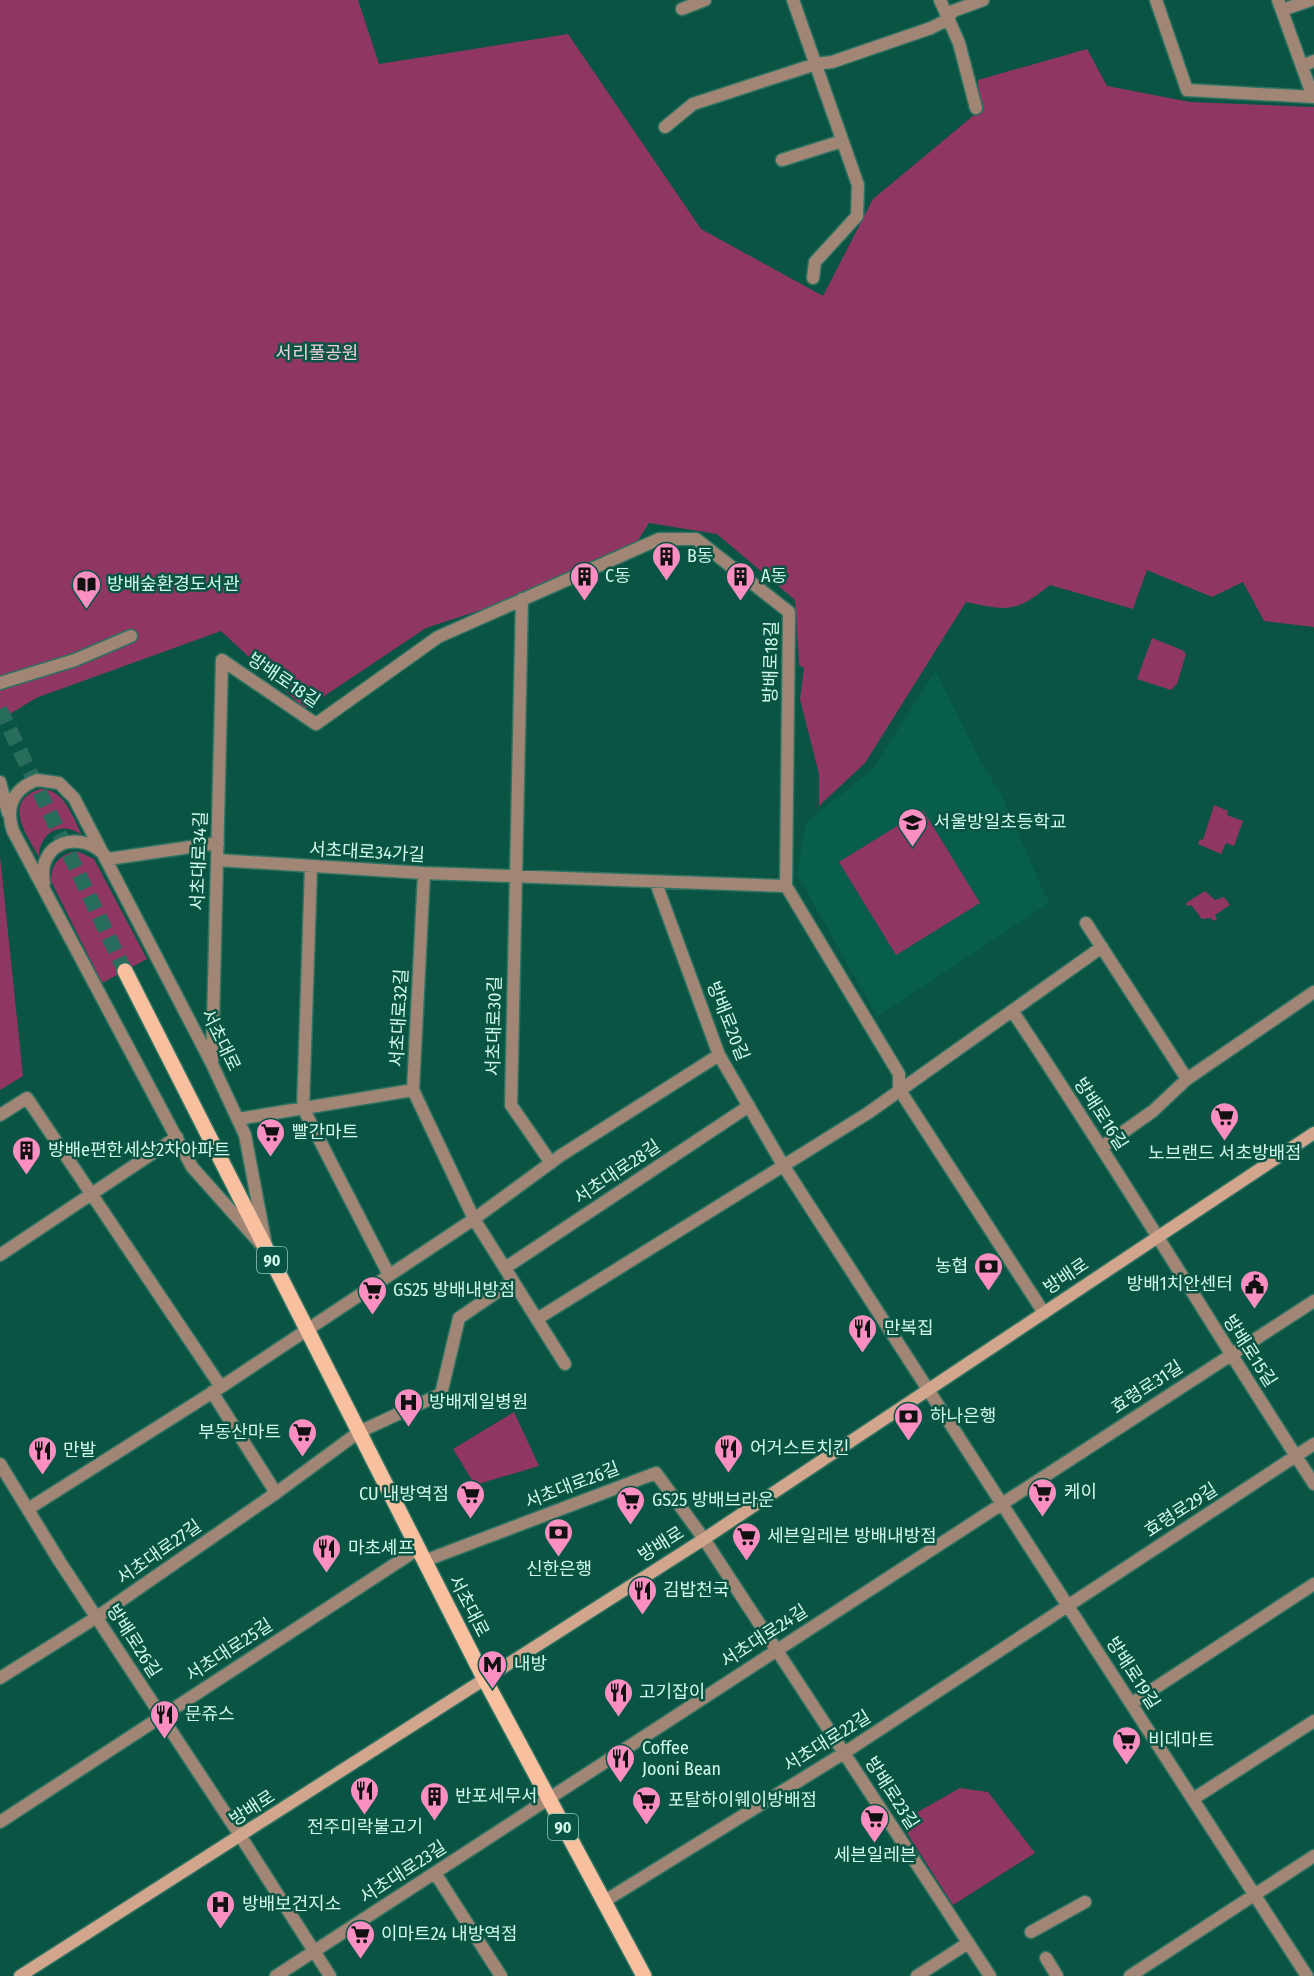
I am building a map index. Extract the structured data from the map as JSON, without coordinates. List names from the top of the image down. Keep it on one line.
{"streets":{"main road":["서초대로","90","방배로"],"street":["방배로18길","서초대로34가길","서초대로34길","서초대로32길","방배로20길","서초대로30길","방배로16길","서초대로28길","방배로15길","효령로31길","서초대로26길","효령로29길","서초대로27길","서초대로24길","방배로26길","서초대로25길","방배로19길","서초대로22길","방배로23길","서초대로23길"]},"crossings":[["방배로18길","서초대로34가길"],["방배로18길","서초대로34길"],["서초대로34가길","서초대로34길"],["서초대로34가길","서초대로32길"],["서초대로34가길","방배로20길"],["서초대로34가길","서초대로30길"],["서초대로34길","서초대로"],["서초대로32길","서초대로"],["방배로20길","서초대로28길"],["방배로20길","방배로"],["방배로20길","방배로19길"],["서초대로","방배로"],["서초대로","서초대로26길"],["서초대로","서초대로27길"],["서초대로","서초대로24길"],["서초대로","서초대로25길"],["서초대로","서초대로22길"],["서초대로","서초대로23길"],["방배로16길","방배로"],["방배로16길","방배로15길"],["방배로","방배로15길"],["방배로","서초대로26길"],["방배로","방배로26길"],["방배로","방배로19길"],["방배로","방배로23길"],["방배로15길","효령로31길"],["방배로15길","효령로29길"],["효령로31길","서초대로24길"],["효령로31길","방배로19길"],["서초대로26길","서초대로25길"],["서초대로26길","방배로23길"],["효령로29길","방배로19길"],["효령로29길","서초대로22길"],["서초대로27길","방배로26길"],["서초대로24길","방배로19길"],["서초대로24길","방배로23길"],["서초대로24길","서초대로23길"],["방배로26길","서초대로25길"],["방배로26길","서초대로23길"],["방배로19길","서초대로22길"],["서초대로22길","방배로23길"]],"parks":["서리풀공원"],"places":{"building":["B동","C동","A동","방배e편한세상2차아파트","반포세무서"],"library":["방배숲환경도서관"],"school or university":["서울방일초등학교"],"supermarket":["노브랜드 서초방배점","빨간마트","GS25 방배내방점","부동산마트","케이","CU 내방역점","GS25 방배브라운","세븐일레븐 방배내방점","비데마트","포탈하이웨이방배점","세븐일레븐","이마트24 내방역점"],"bank":["농협","하나은행","신한은행"],"public building":["방배1치안센터"],"restaurant":["만복집","어거스트치킨","만발","마초셰프","김밥천국","고기잡이","문쥬스","Coffee Jooni Bean","전주미락불고기"],"hospital":["방배제일병원","방배보건지소"],"metro station":["내방"]}}
